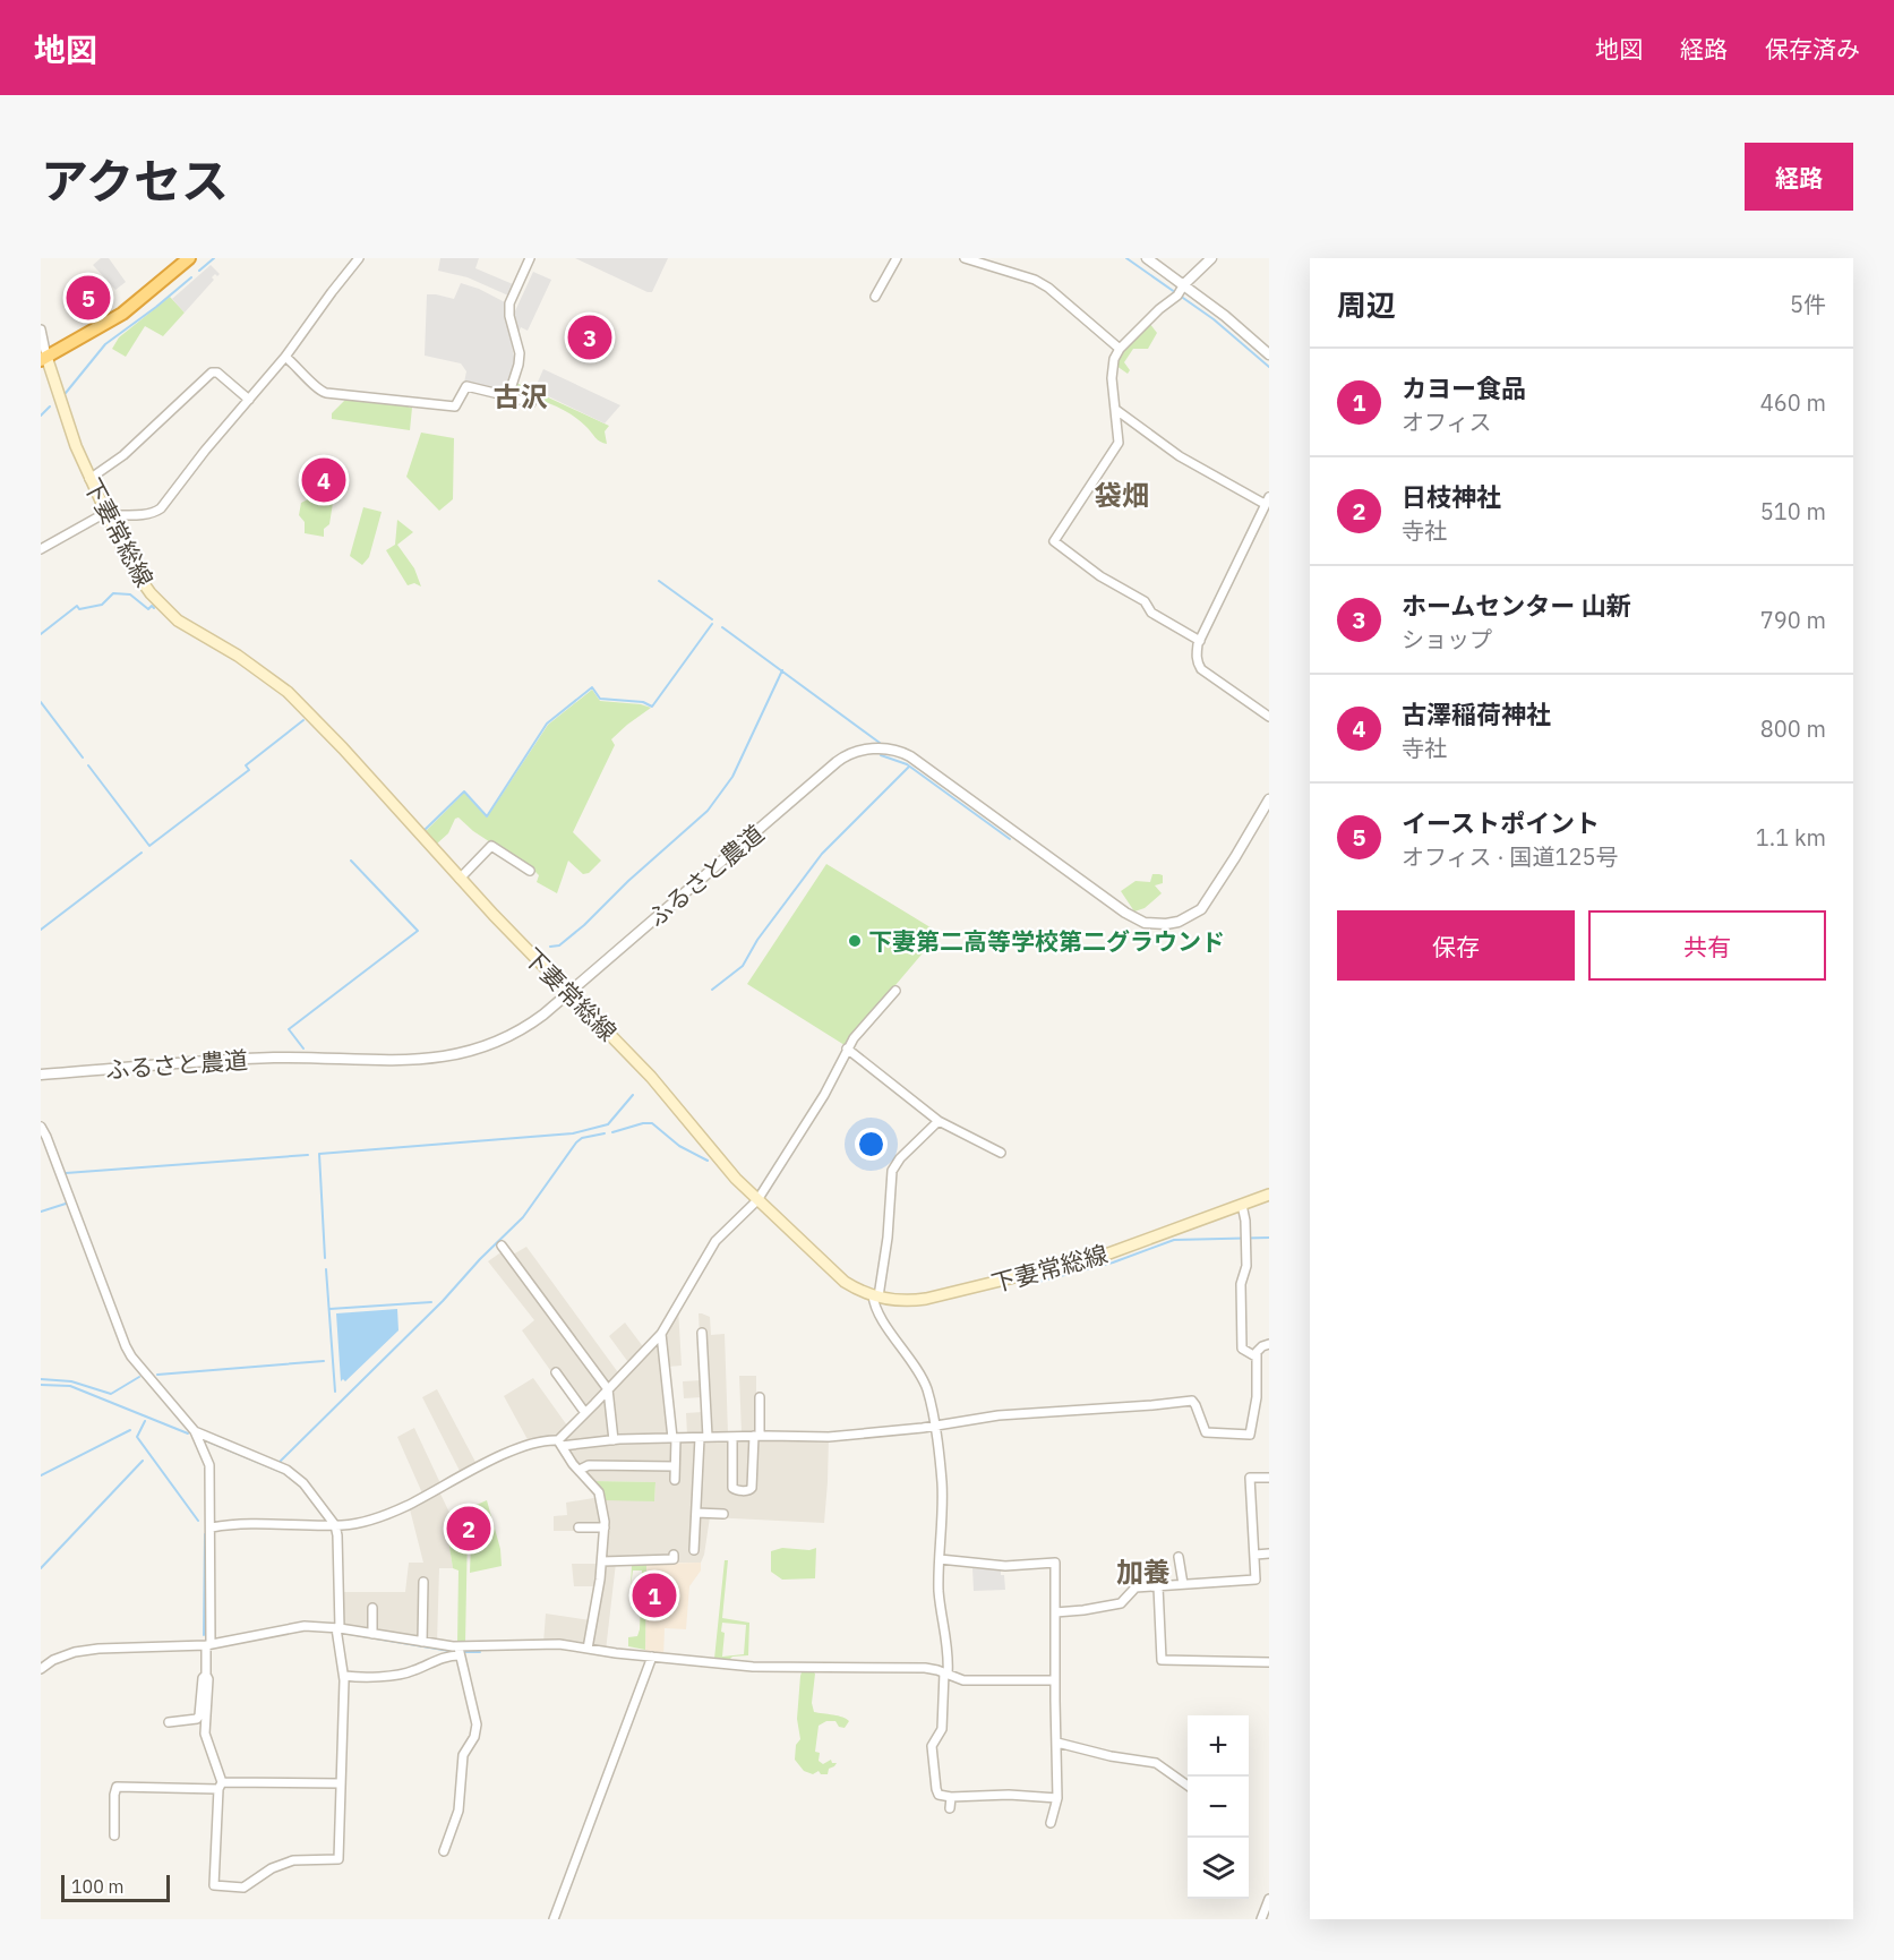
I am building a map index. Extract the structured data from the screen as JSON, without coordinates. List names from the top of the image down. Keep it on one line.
{"streets":{"main road":["下妻常総線"],"street":["ふるさと農道"]},"crossings":[["下妻常総線","ふるさと農道"]],"districts":["古沢","袋畑","加養"],"places":["下妻第二高等学校第二グラウンド"],"scale_bar":"100 m","page":{"header":"地図","nav":["地図","経路","保存済み"],"title":"アクセス","buttons":["経路",["保存","共有"]],"heading":["周辺","5件"],"pins":["5","3","4","2","1"],"list":[{"mark":"1","name":"カヨー食品","note":"オフィス","value":"460 m"},{"mark":"2","name":"日枝神社","note":"寺社","value":"510 m"},{"mark":"3","name":"ホームセンター 山新","note":"ショップ","value":"790 m"},{"mark":"4","name":"古澤稲荷神社","note":"寺社","value":"800 m"},{"mark":"5","name":"イーストポイント","note":"オフィス · 国道125号","value":"1.1 km"}],"map_buttons":["+","−"],"scale":"100 m"}}
